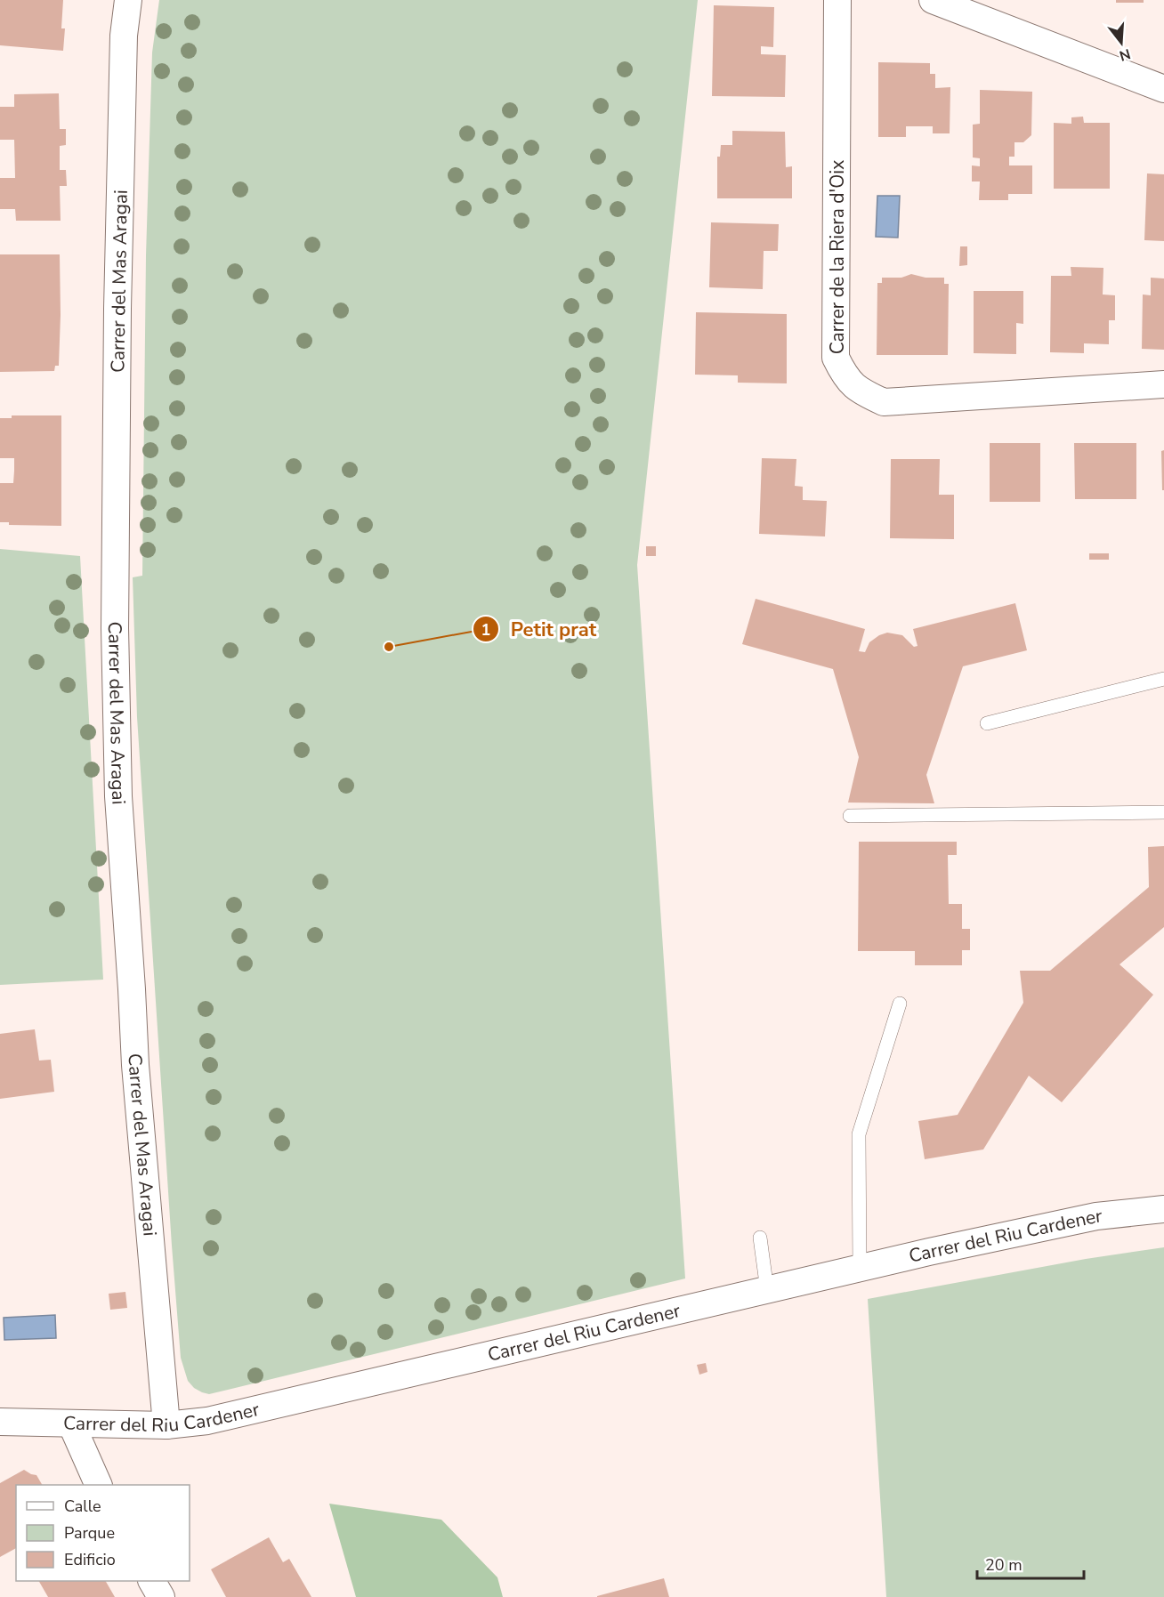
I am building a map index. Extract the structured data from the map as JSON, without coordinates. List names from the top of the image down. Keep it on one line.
{"streets":{"street":["Carrer de la Riera d'Oix","Carrer del Mas Aragai","Carrer del Riu Cardener"]},"crossings":[["Carrer del Mas Aragai","Carrer del Riu Cardener"]],"places":["Petit prat"],"legend":["Calle","Parque","Edificio"],"scale_bar":"20 m","north":"bottom"}
